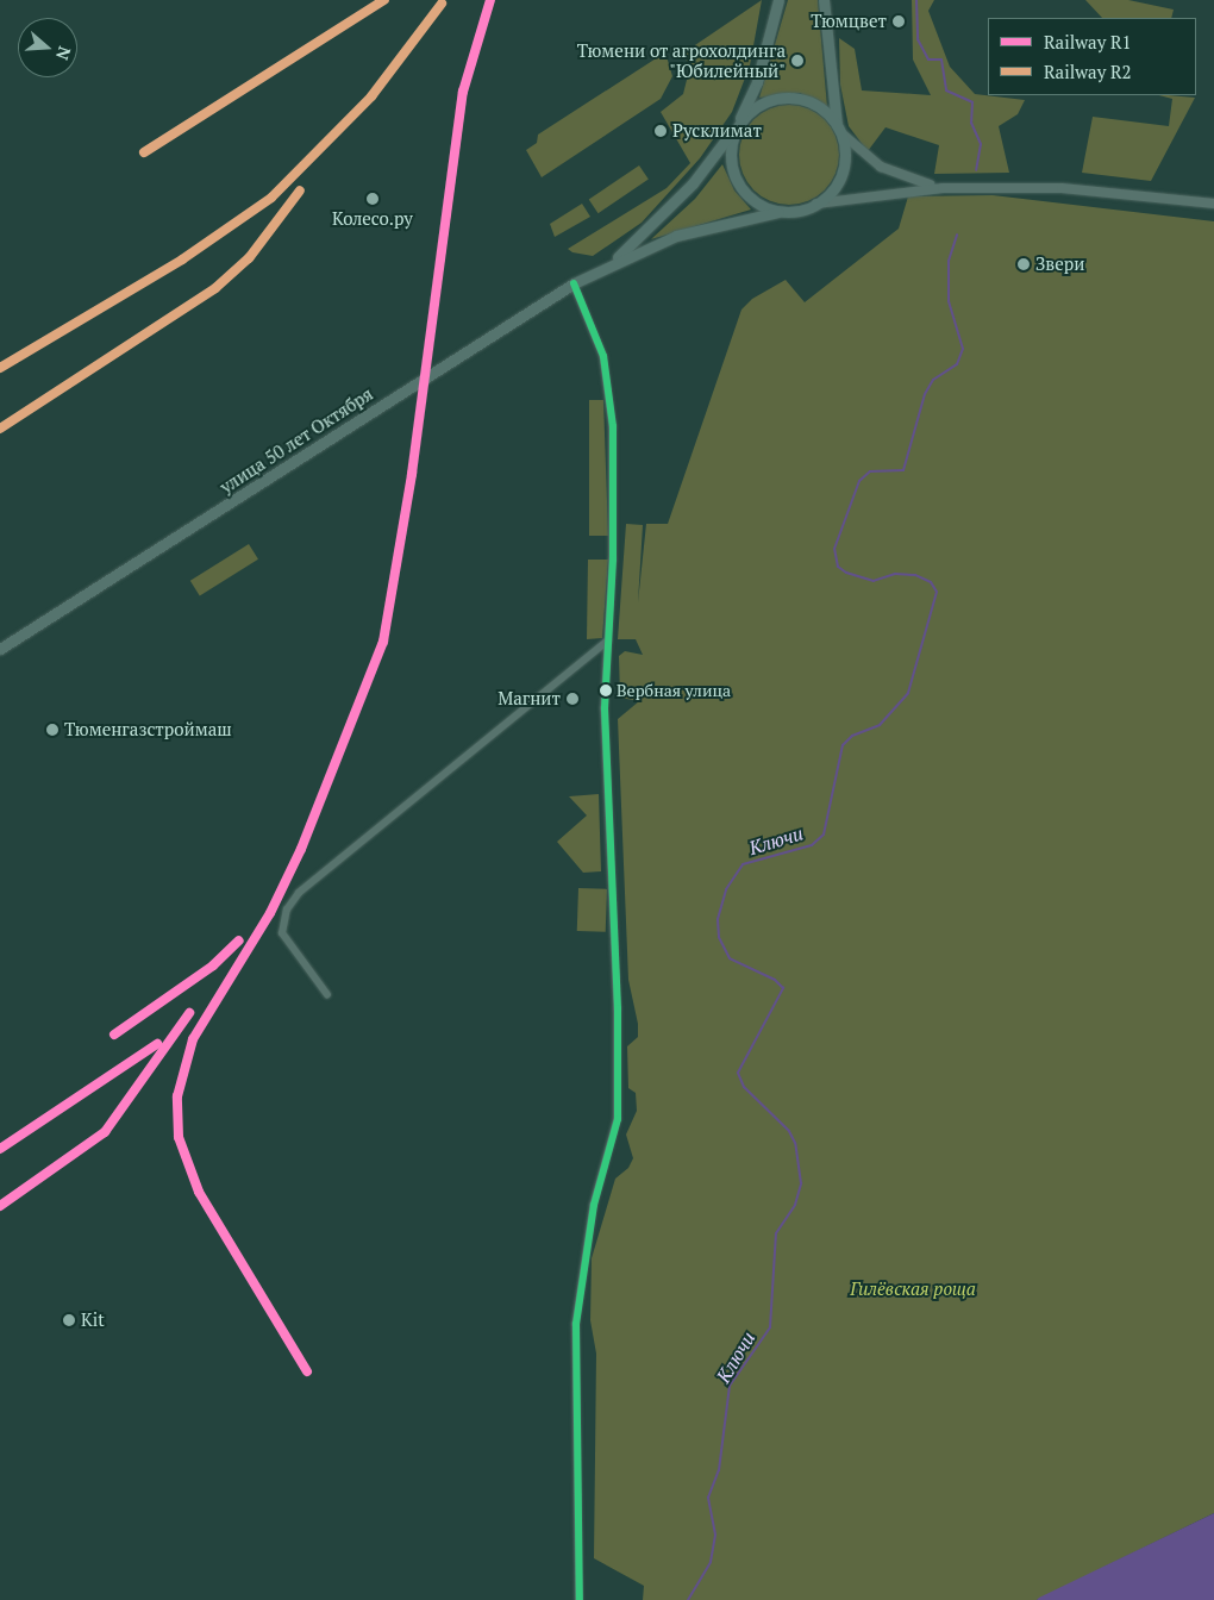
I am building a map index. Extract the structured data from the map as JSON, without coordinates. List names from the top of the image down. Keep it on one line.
{"streets":{"main road":["улица 50 лет Октября"]},"water":["Ключи"],"parks":["Гилёвская роща"],"places":["Тюмцвет","Тюмени от агрохолдинга \"Юбилейный\"","Русклимат","Колесо.ру","Звери","Вербная улица","Магнит","Тюменгазстроймаш","Kit"],"lines":["rail line R1","rail line R2"],"legend":["Railway R1","Railway R2"],"north":"right"}
